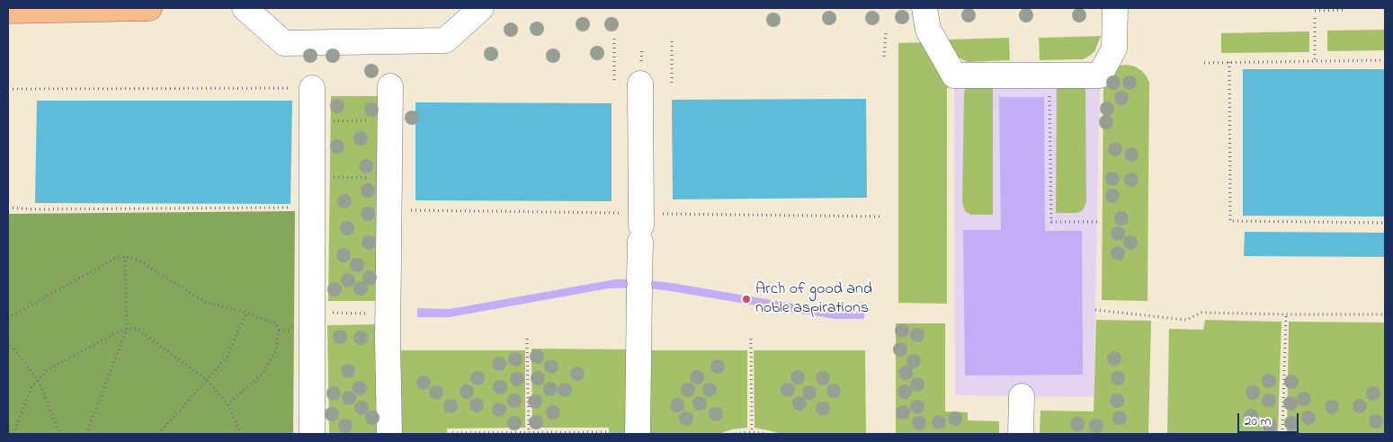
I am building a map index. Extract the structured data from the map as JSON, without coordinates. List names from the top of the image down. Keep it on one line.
{"places":["Arch of good and noble aspirations"],"scale_bar":"20 m"}
